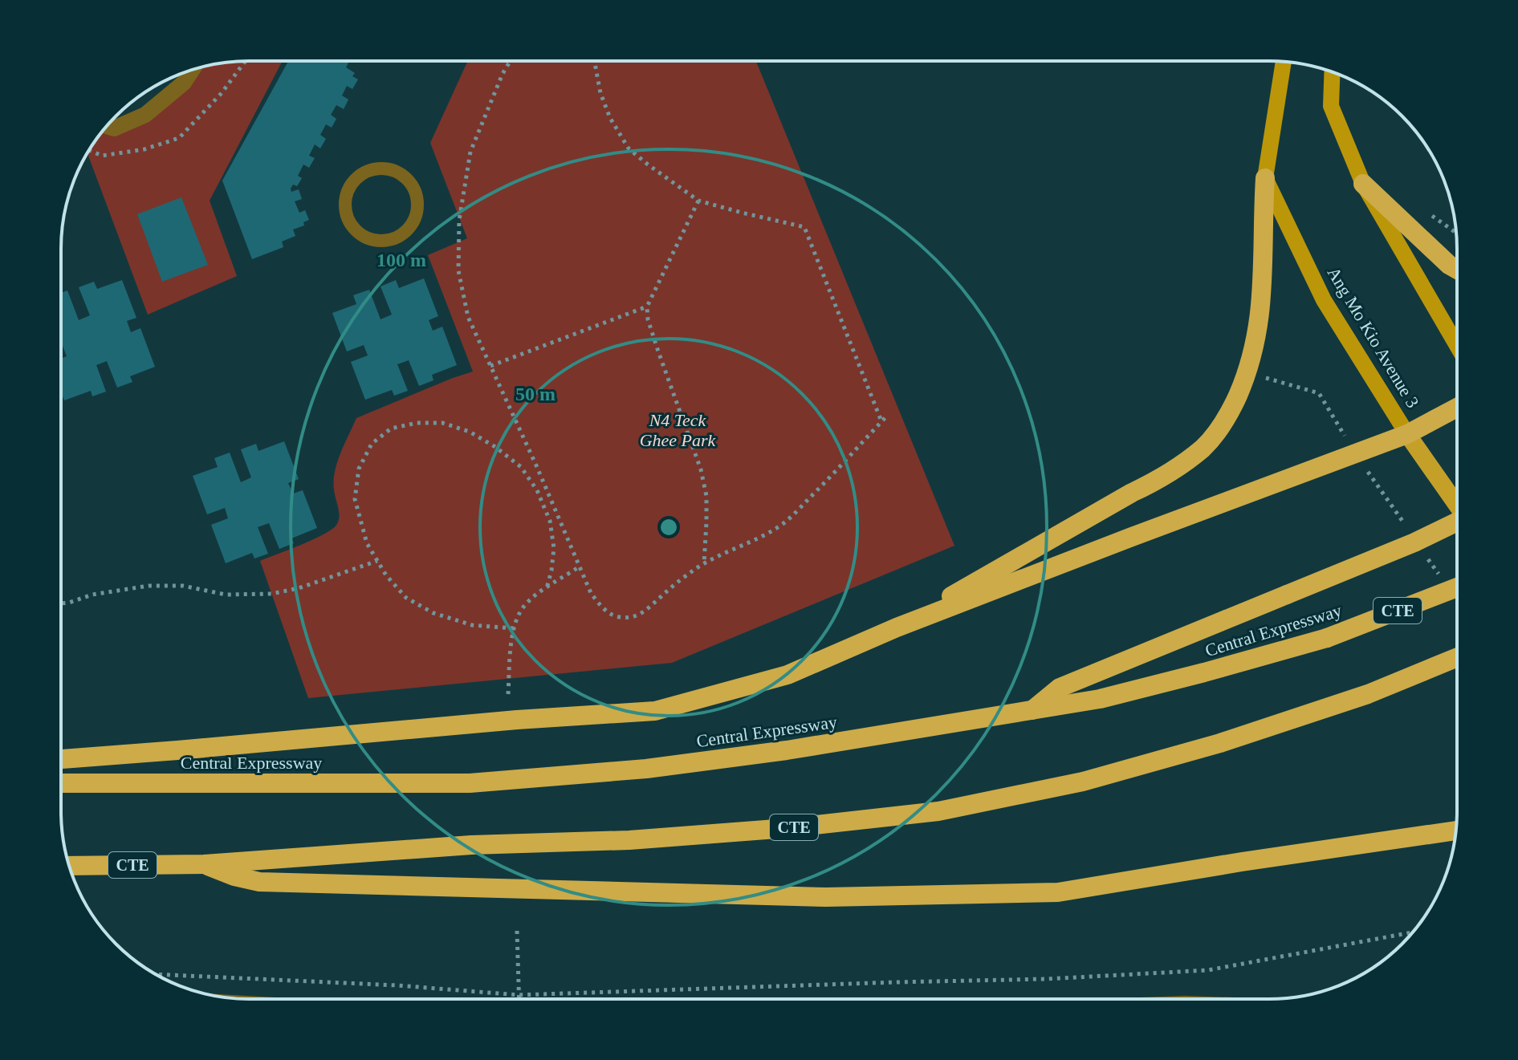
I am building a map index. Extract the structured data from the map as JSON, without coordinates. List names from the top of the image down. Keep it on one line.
{"streets":{"highway":["Ang Mo Kio Avenue 3","CTE","Central Expressway"]},"parks":["N4 Teck Ghee Park"],"rings":["100 m","50 m"]}
